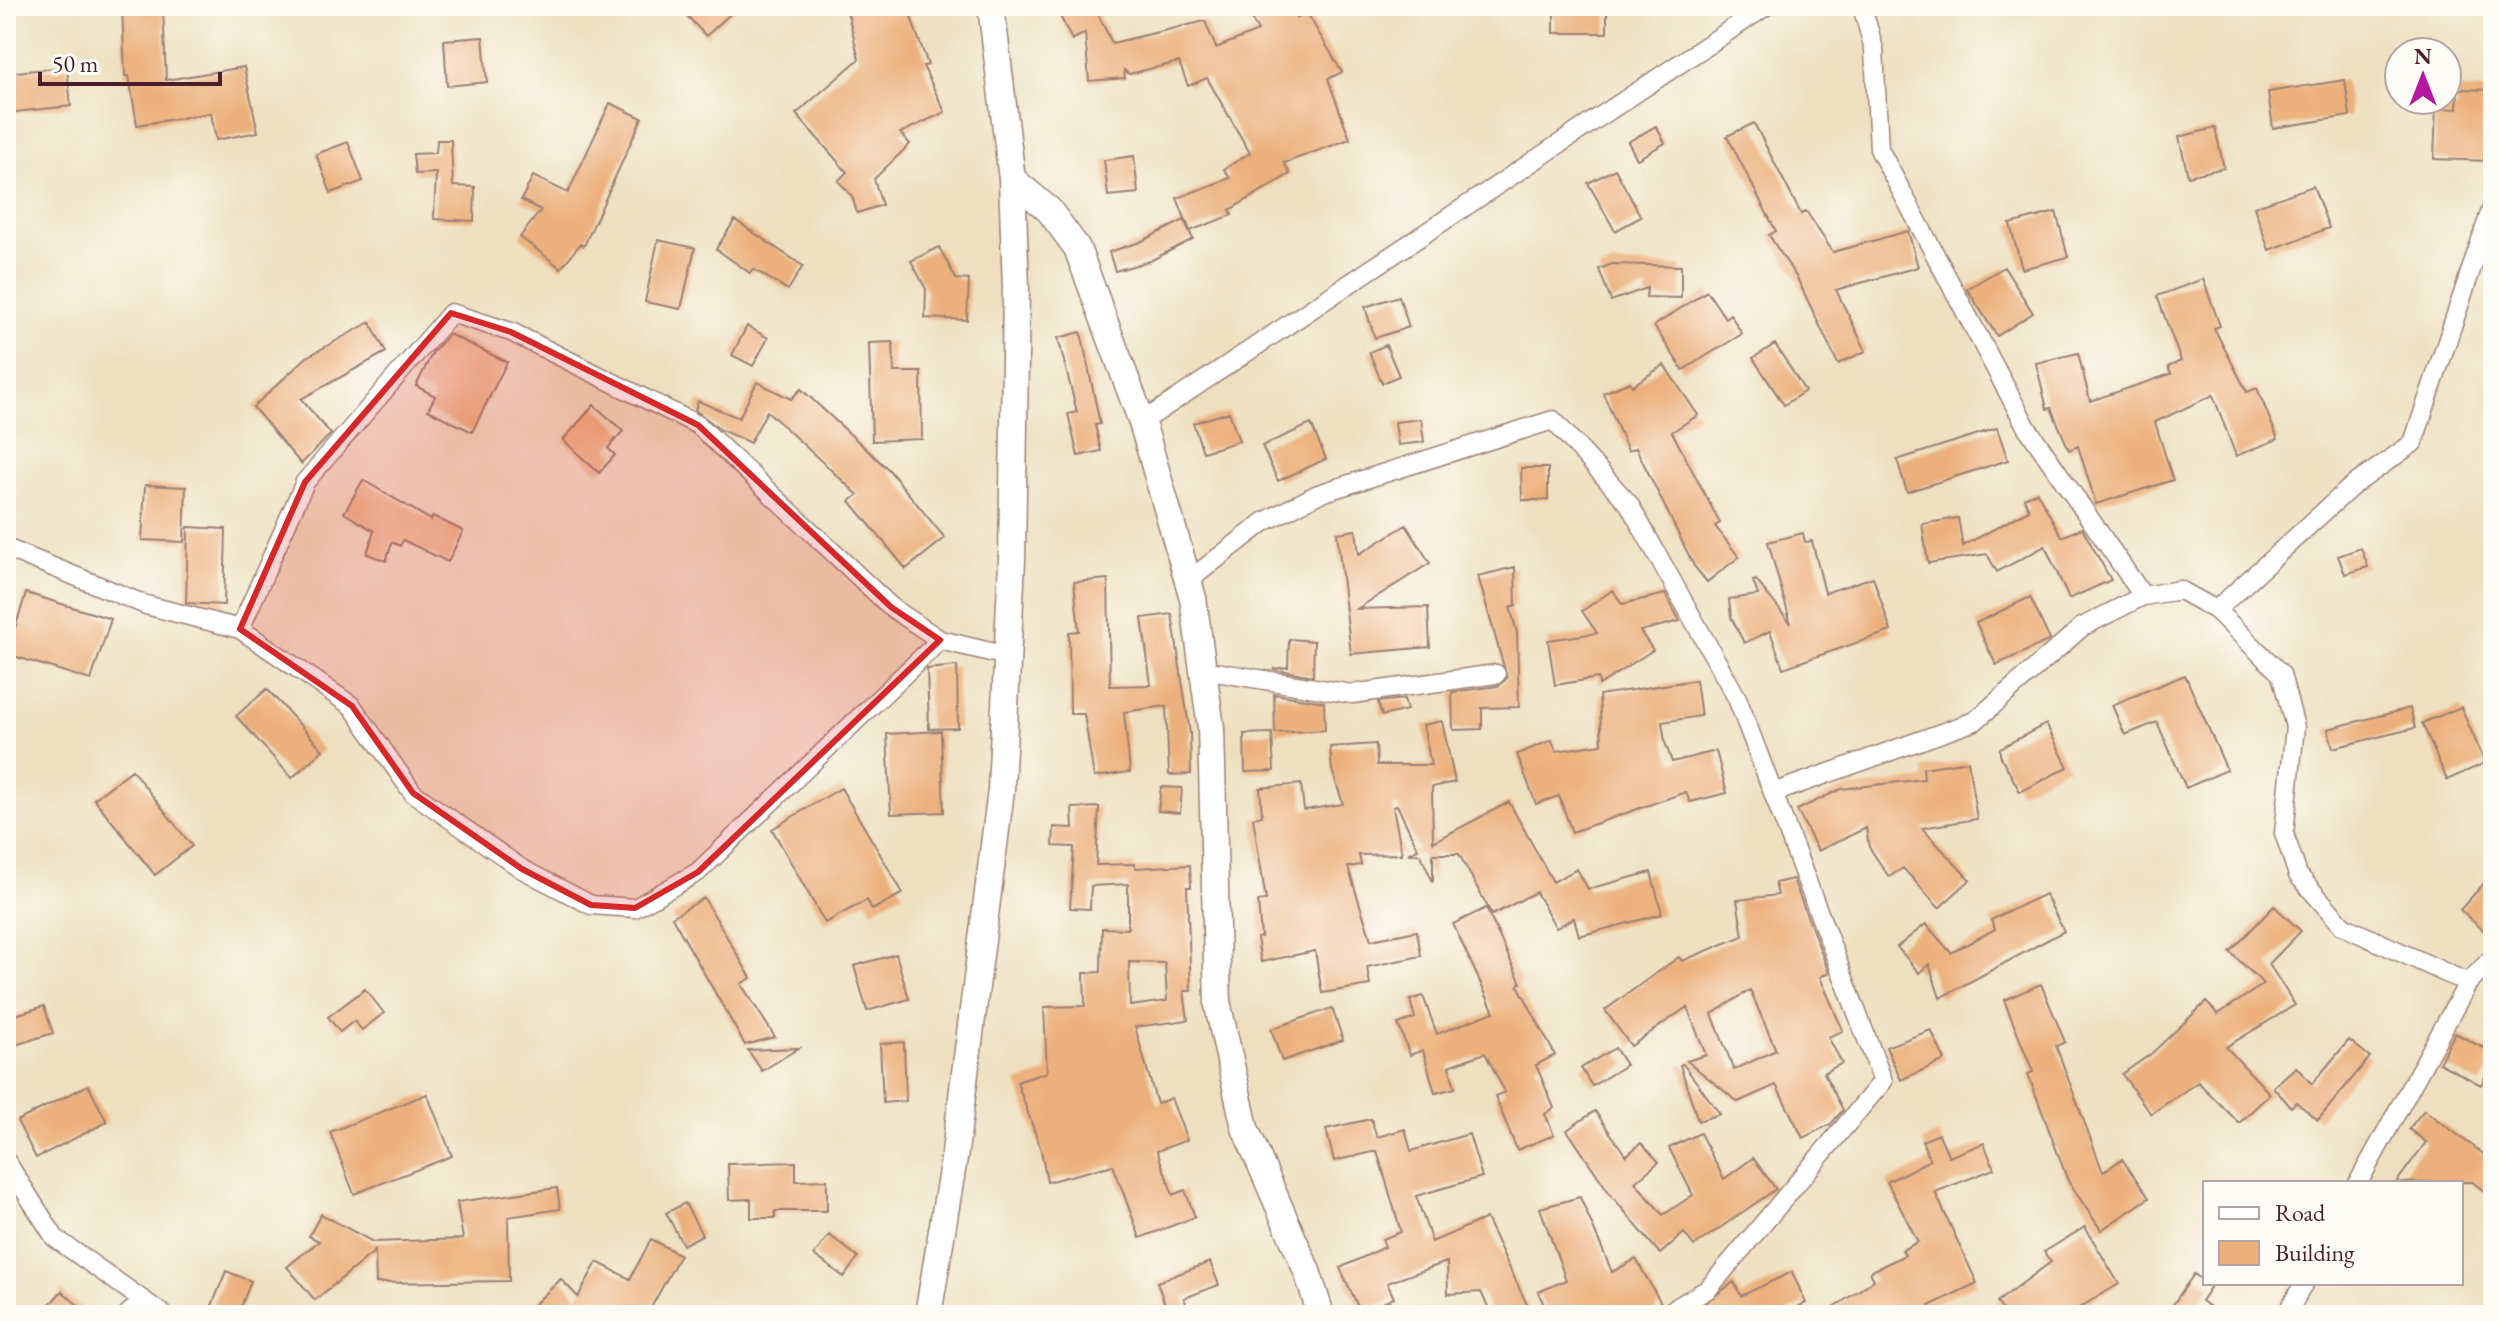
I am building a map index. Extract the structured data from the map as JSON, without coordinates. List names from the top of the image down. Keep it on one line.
{"legend":["Road","Building"],"scale_bar":"50 m","north":"top"}
